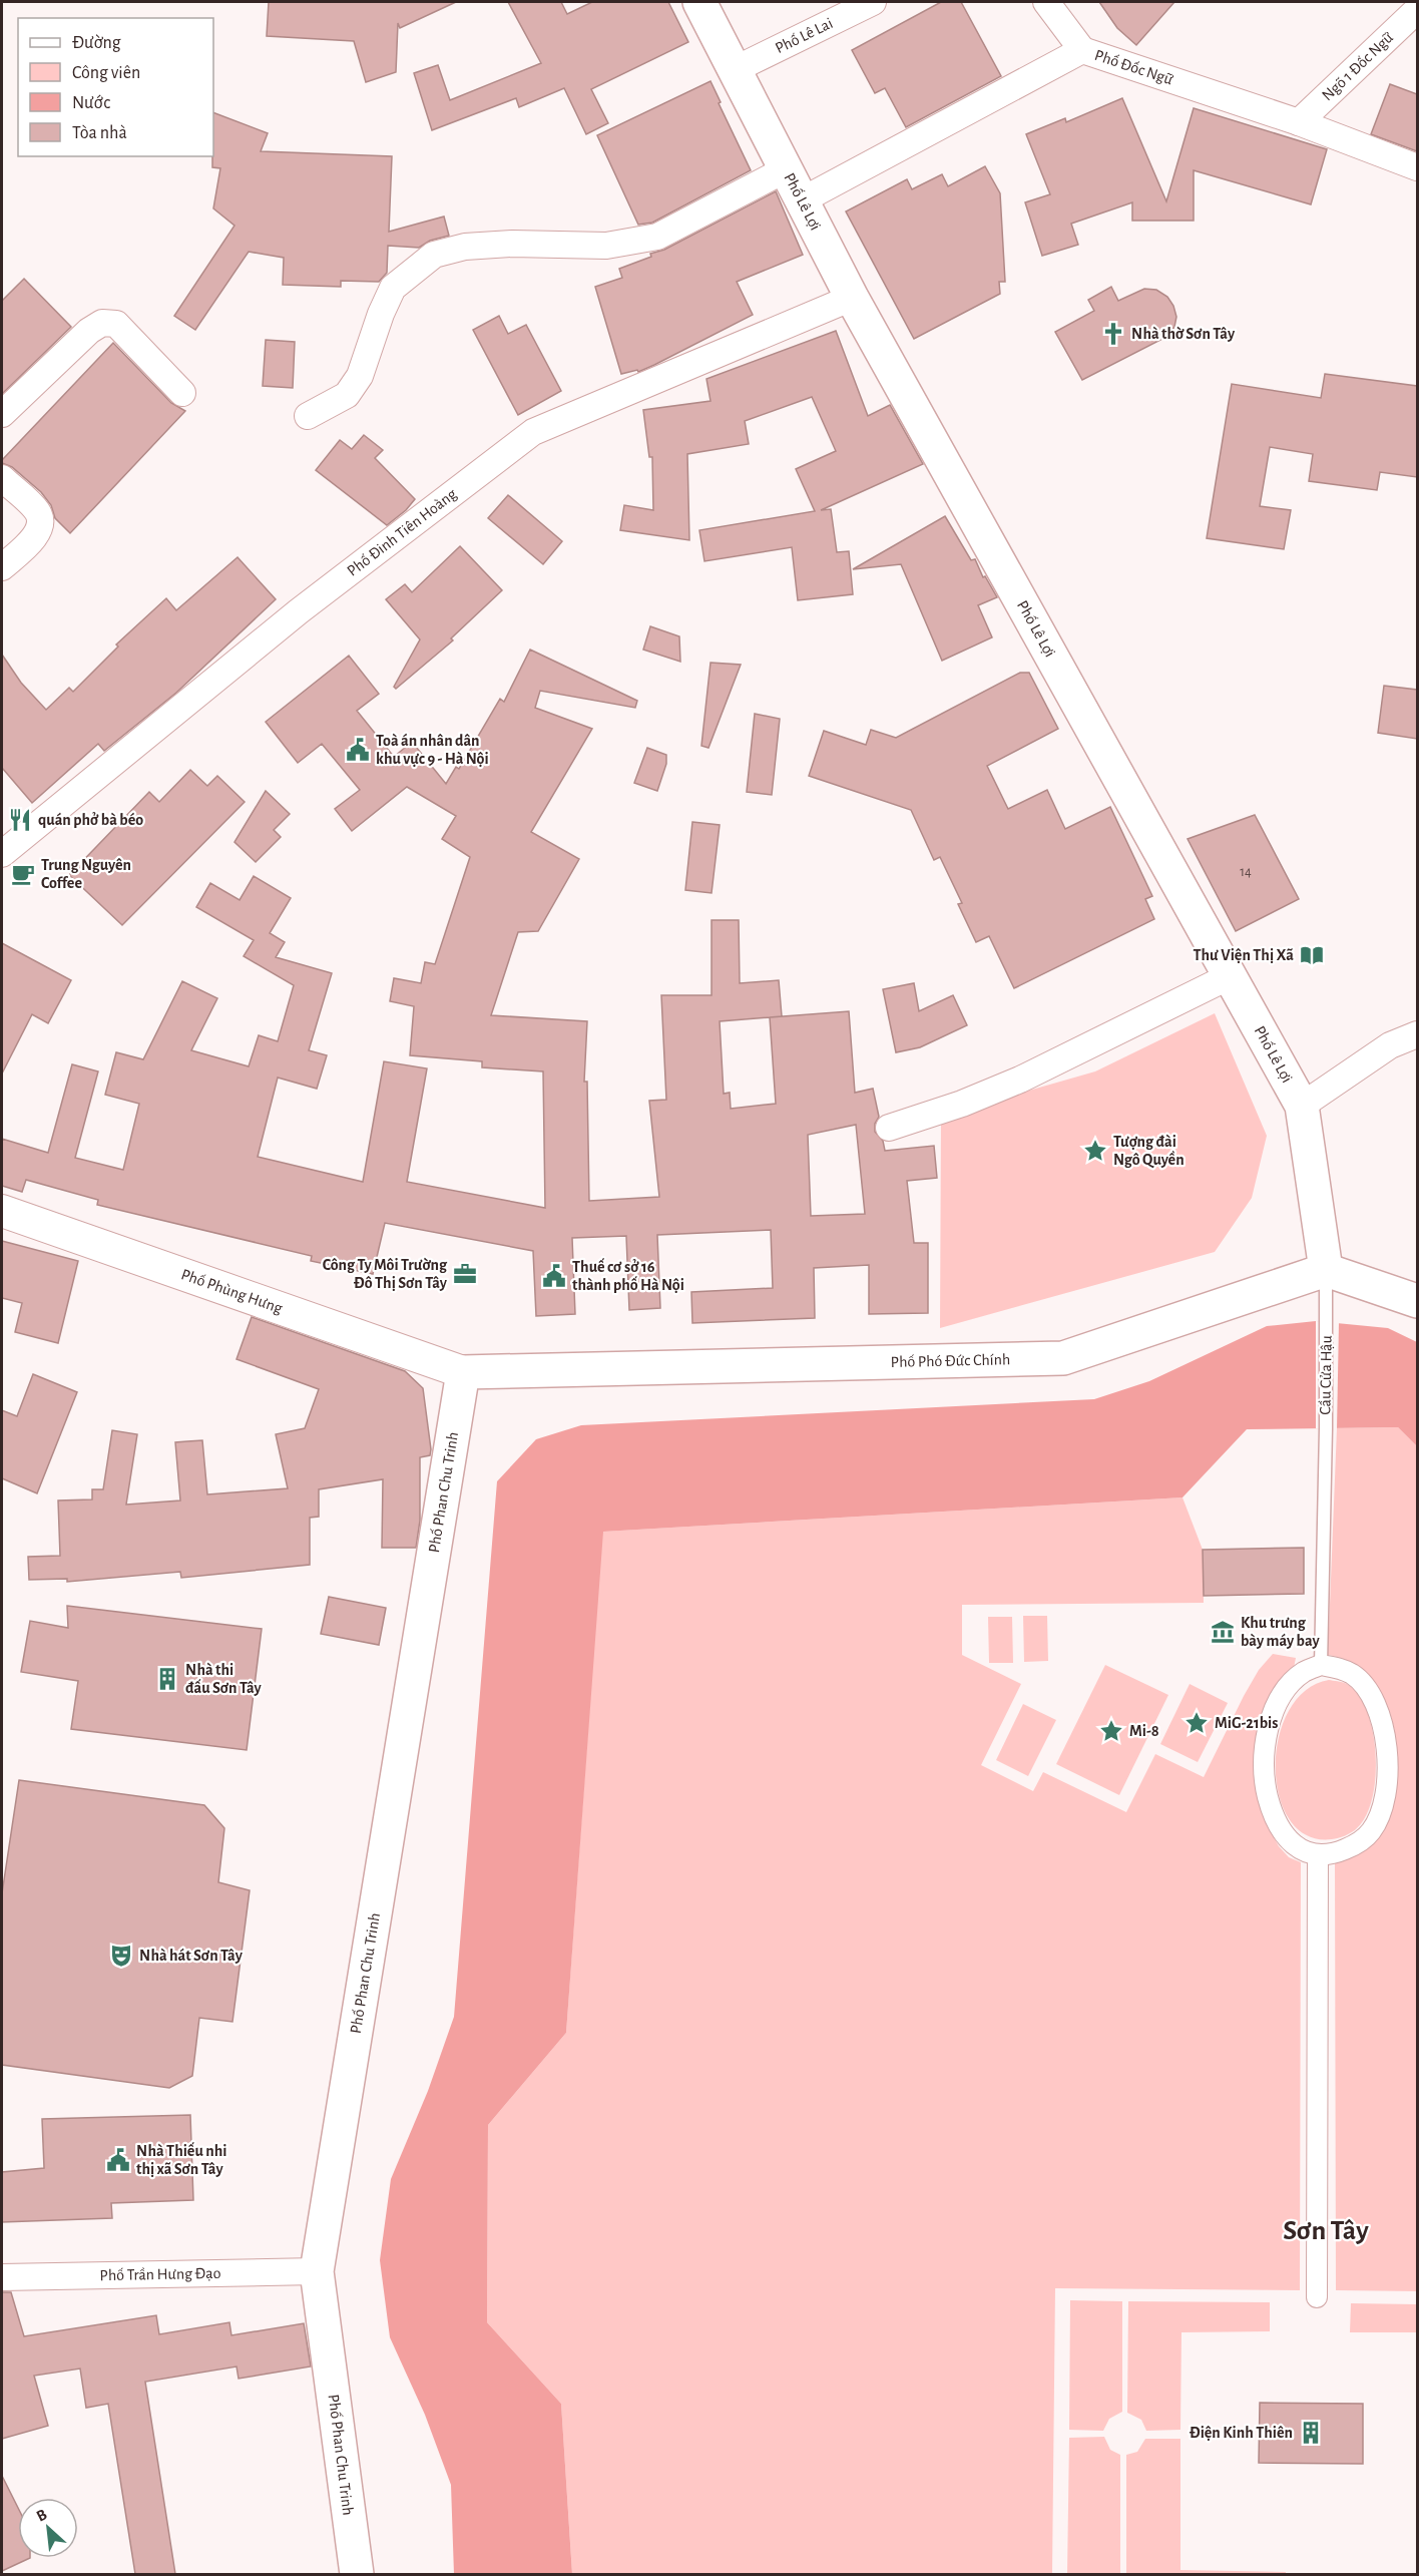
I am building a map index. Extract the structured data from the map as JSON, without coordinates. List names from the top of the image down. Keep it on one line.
{"streets":{"main road":["Phố Lê Lợi","Phố Phó Đức Chính","Phố Phan Chu Trinh"],"street":["Phố Lê Lai","Ngõ 1 Đốc Ngữ","Phố Đốc Ngữ","Phố Đinh Tiên Hoàng","Phố Phùng Hưng","Phố Trần Hưng Đạo"],"lane":["Cầu Cửa Hậu"]},"crossings":[["Phố Lê Lai","Phố Lê Lợi"],["Ngõ 1 Đốc Ngữ","Phố Đốc Ngữ"],["Phố Đốc Ngữ","Phố Lê Lợi"],["Phố Lê Lợi","Phố Đinh Tiên Hoàng"],["Phố Lê Lợi","Phố Phó Đức Chính"],["Phố Lê Lợi","Cầu Cửa Hậu"],["Phố Phùng Hưng","Phố Phó Đức Chính"],["Phố Phùng Hưng","Phố Phan Chu Trinh"],["Phố Phó Đức Chính","Cầu Cửa Hậu"],["Phố Phó Đức Chính","Phố Phan Chu Trinh"],["Phố Phan Chu Trinh","Phố Trần Hưng Đạo"]],"districts":["Sơn Tây"],"places":{"church":["Nhà thờ Sơn Tây"],"public building":["Toà án nhân dân khu vực 9 - Hà Nội","Thuế cơ sở 16 thành phố Hà Nội","Nhà Thiếu nhi thị xã Sơn Tây"],"restaurant":["quán phở bà béo"],"cafe":["Trung Nguyên Coffee"],"library":["Thư Viện Thị Xã"],"place":["Tượng đài Ngô Quyền","MiG-21bis","Mi-8"],"office":["Công Ty Môi Trường Đô Thị Sơn Tây"],"museum":["Khu trưng bày máy bay"],"building":["Nhà thi đấu Sơn Tây","Điện Kinh Thiên"],"theatre":["Nhà hát Sơn Tây"]},"house_numbers":["14"],"legend":["Đường","Công viên","Nước","Tòa nhà"],"north":"top left"}
